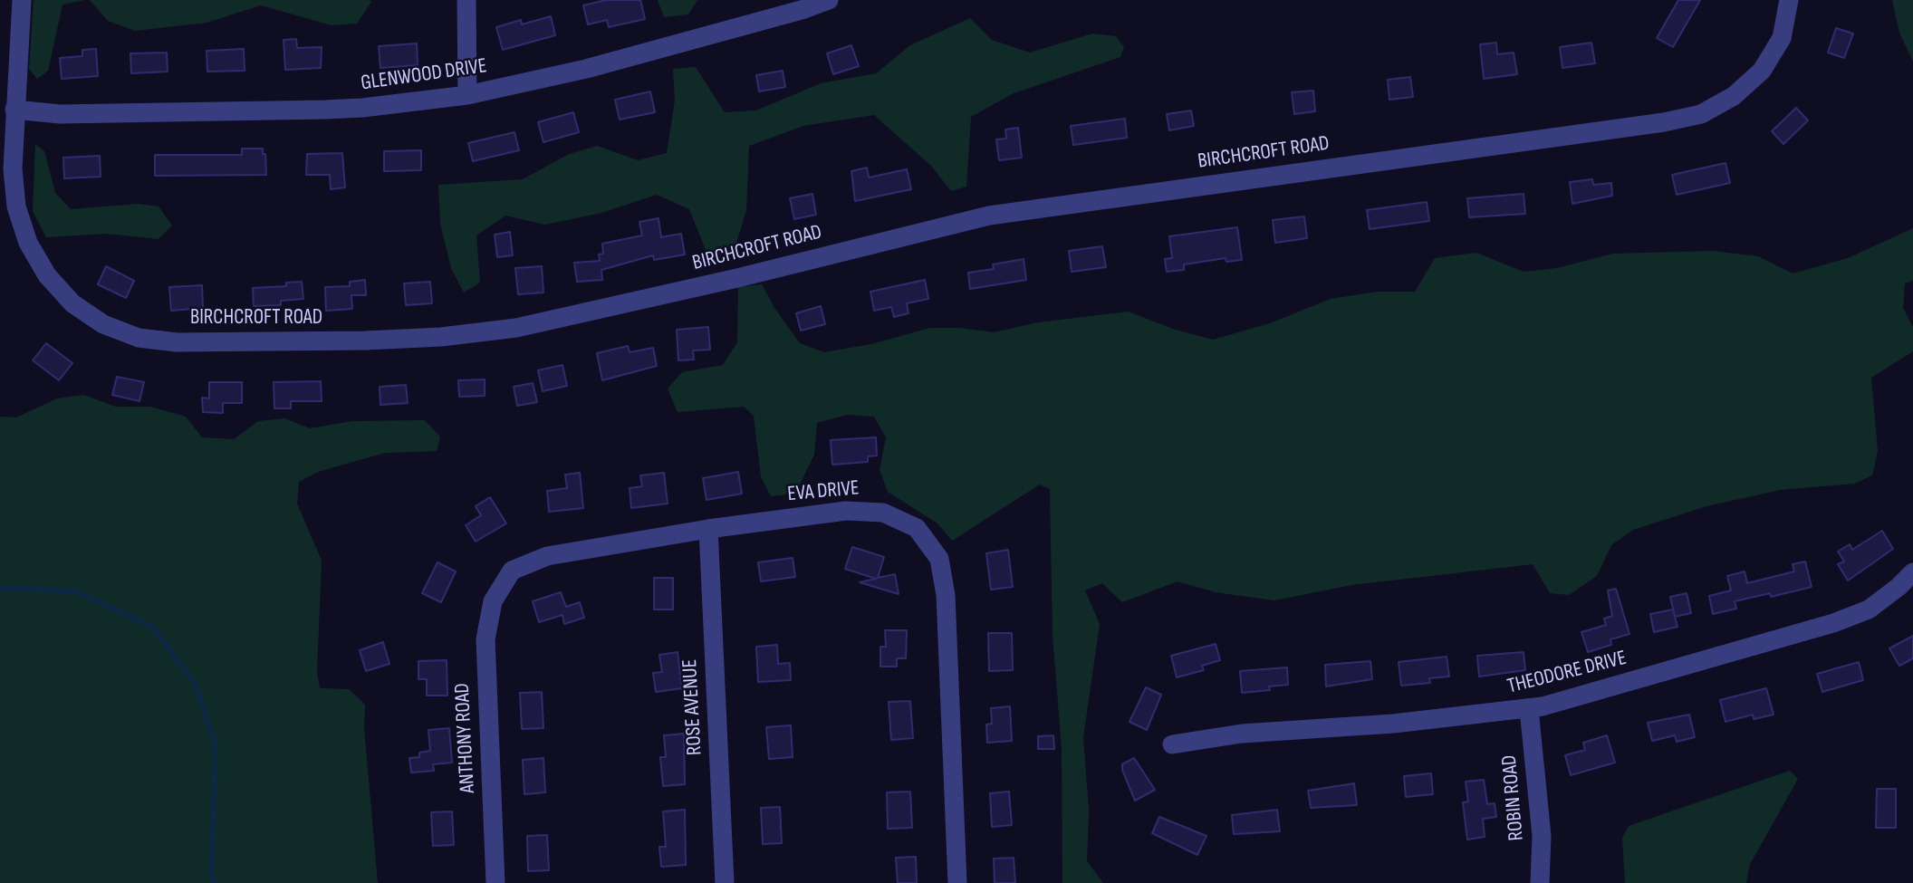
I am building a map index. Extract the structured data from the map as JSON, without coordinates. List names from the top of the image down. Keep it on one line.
{"streets":{"street":["GLENWOOD DRIVE","BIRCHCROFT ROAD","EVA DRIVE","THEODORE DRIVE","ROSE AVENUE","ANTHONY ROAD","ROBIN ROAD"]},"crossings":[["GLENWOOD DRIVE","BIRCHCROFT ROAD"],["EVA DRIVE","ROSE AVENUE"],["EVA DRIVE","ANTHONY ROAD"],["THEODORE DRIVE","ROBIN ROAD"]]}
